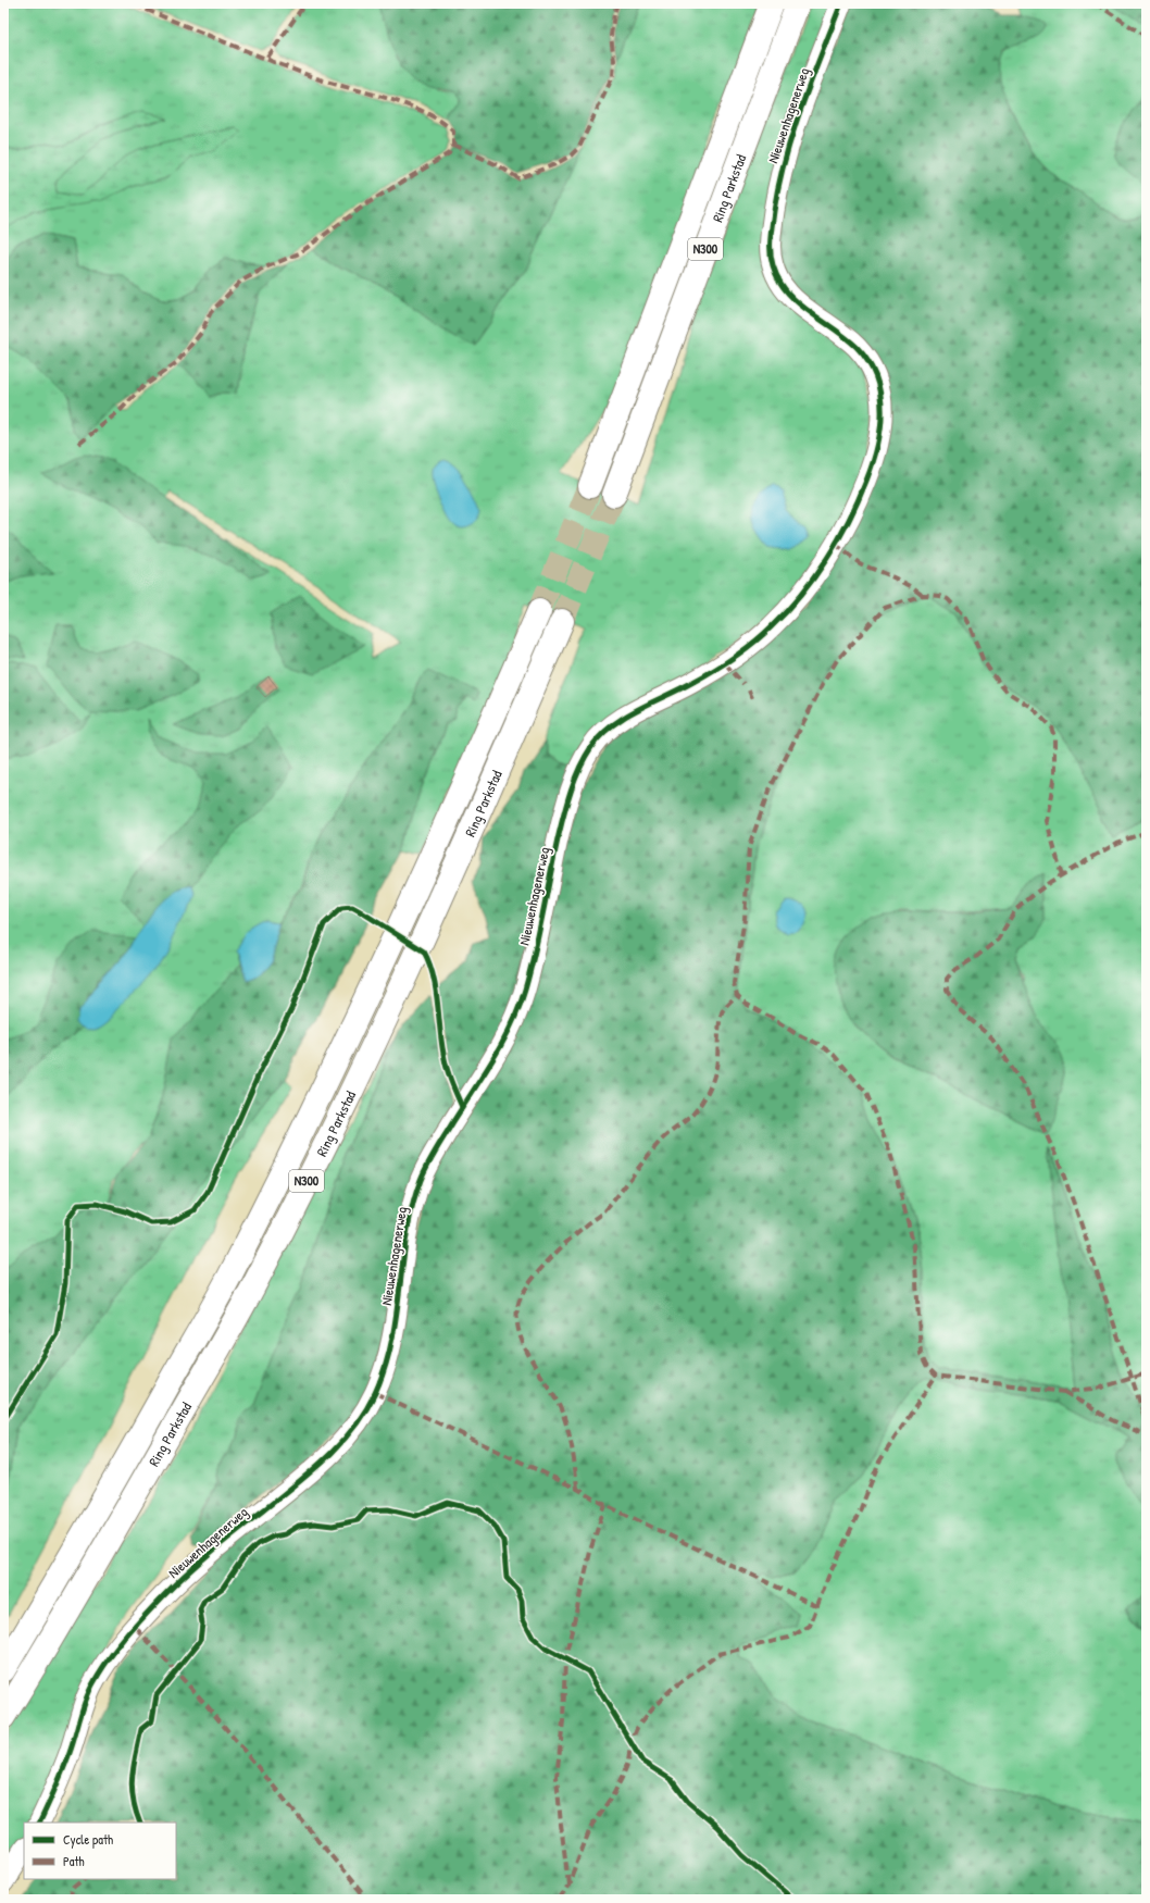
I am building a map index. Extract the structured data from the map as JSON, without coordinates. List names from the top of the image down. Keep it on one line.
{"streets":{"highway":["Ring Parkstad","N300"],"street":["Nieuwenhagenerweg"]},"legend":["Cycle path","Path"]}
